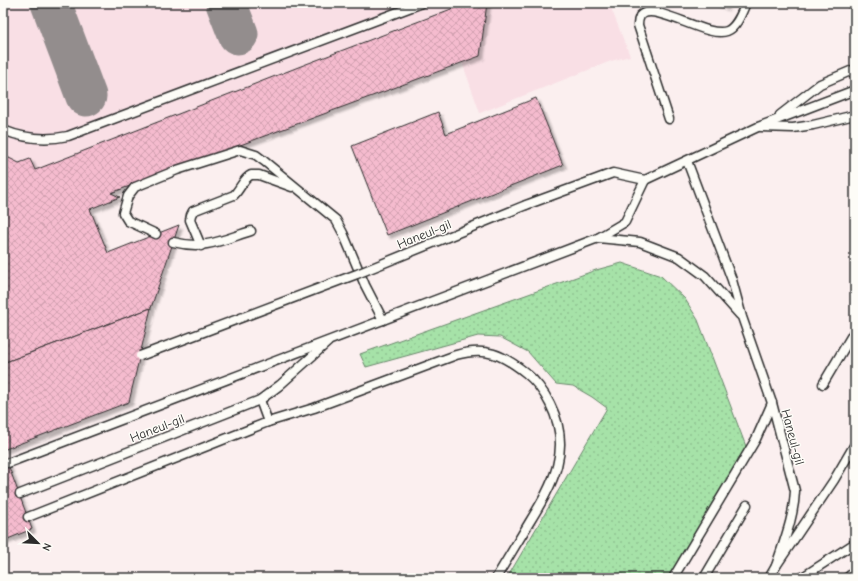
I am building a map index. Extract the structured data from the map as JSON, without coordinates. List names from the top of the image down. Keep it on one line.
{"streets":{"lane":["Haneul-gil"]},"north":"bottom right"}
